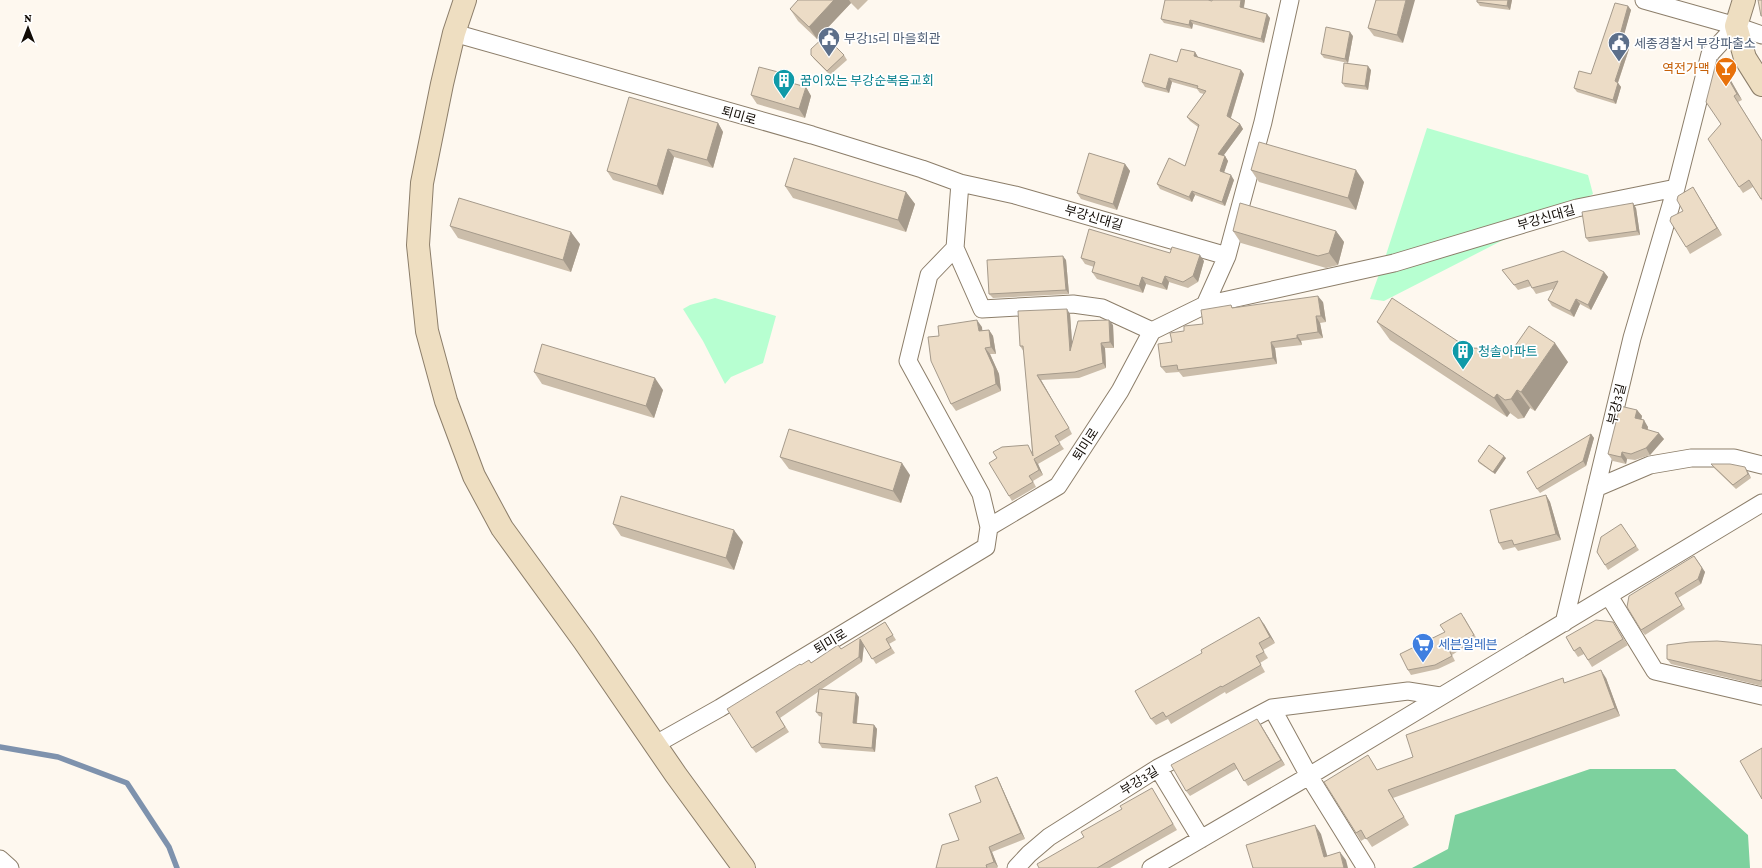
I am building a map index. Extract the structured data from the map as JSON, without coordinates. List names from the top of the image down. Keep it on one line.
{"streets":{"street":["퇴미로","부강신대길","부강3길"]},"crossings":[["퇴미로","부강신대길"],["부강신대길","부강3길"]],"places":{"public building":["부강15리 마을회관","세종경찰서 부강파출소"],"bar":["역전가맥"],"building":["꿈이있는 부강순복음교회","청솔아파트"],"supermarket":["세븐일레븐"]},"north":"top"}
